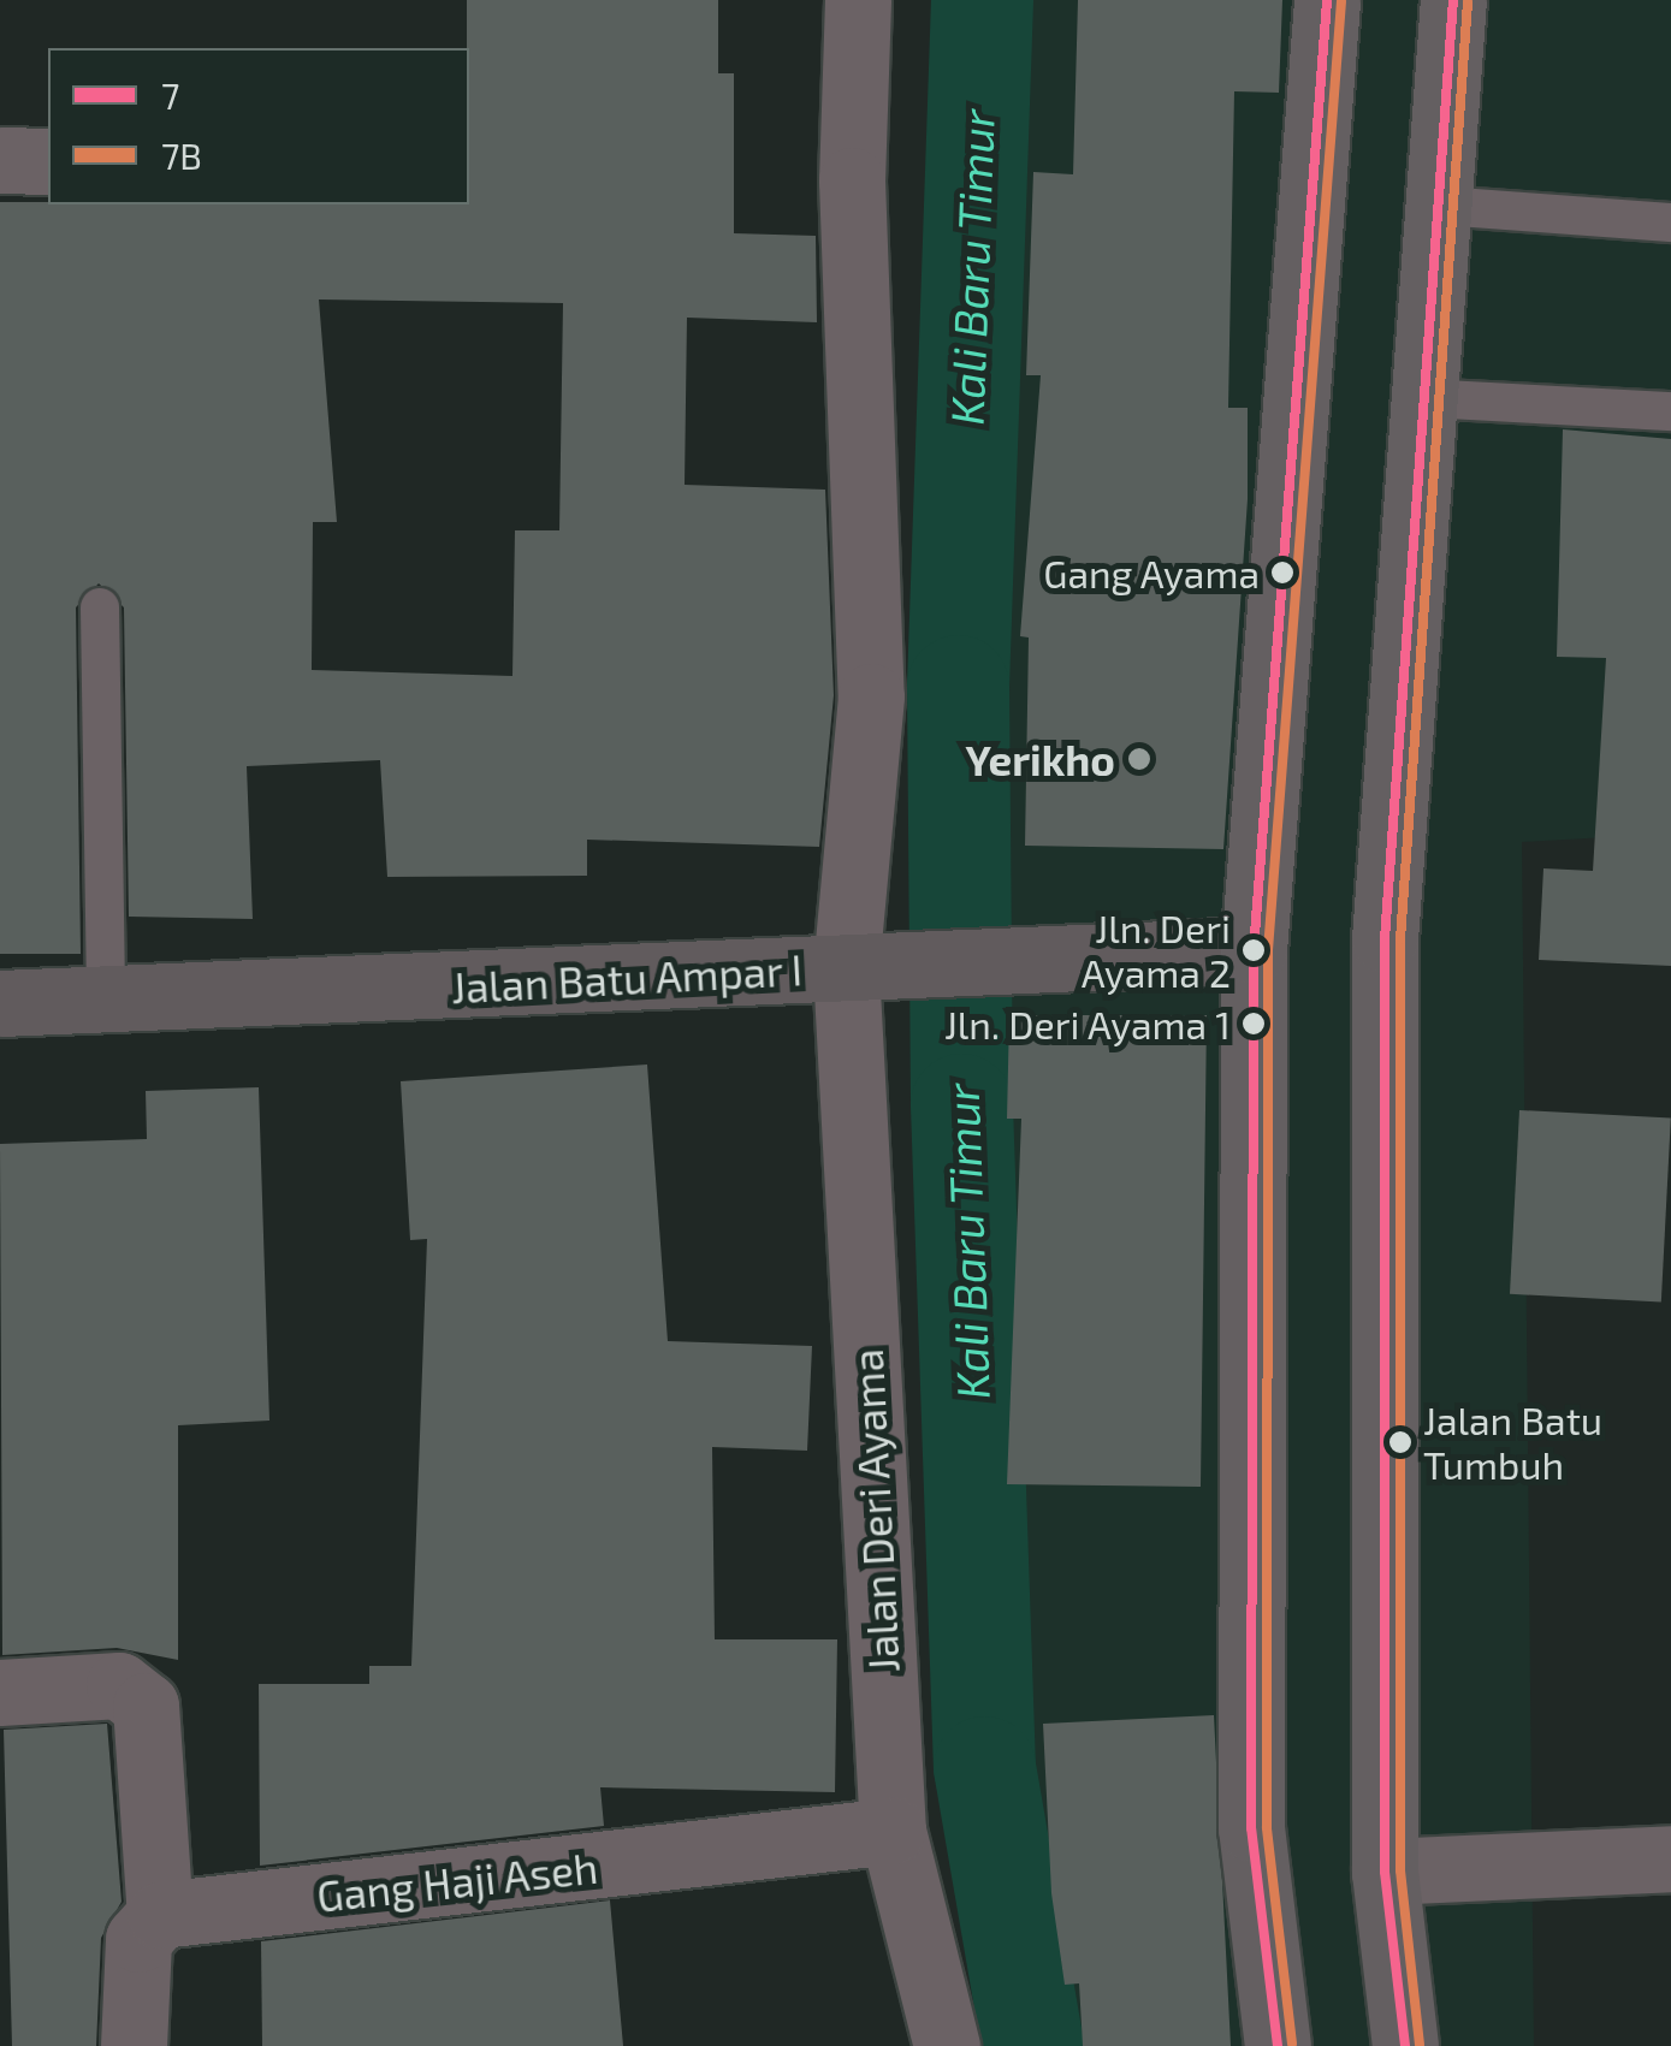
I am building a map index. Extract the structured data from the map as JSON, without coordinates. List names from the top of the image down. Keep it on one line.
{"streets":{"street":["Jalan Batu Ampar I","Jalan Deri Ayama","Gang Haji Aseh"]},"crossings":[["Jalan Batu Ampar I","Jalan Deri Ayama"],["Jalan Deri Ayama","Gang Haji Aseh"]],"water":["Kali Baru Timur"],"places":["Gang Ayama","Yerikho","Jln. Deri Ayama 2","Jln. Deri Ayama 1","Jalan Batu Tumbuh"],"lines":["transit line 7","transit line 7B"],"legend":["7","7B"]}
